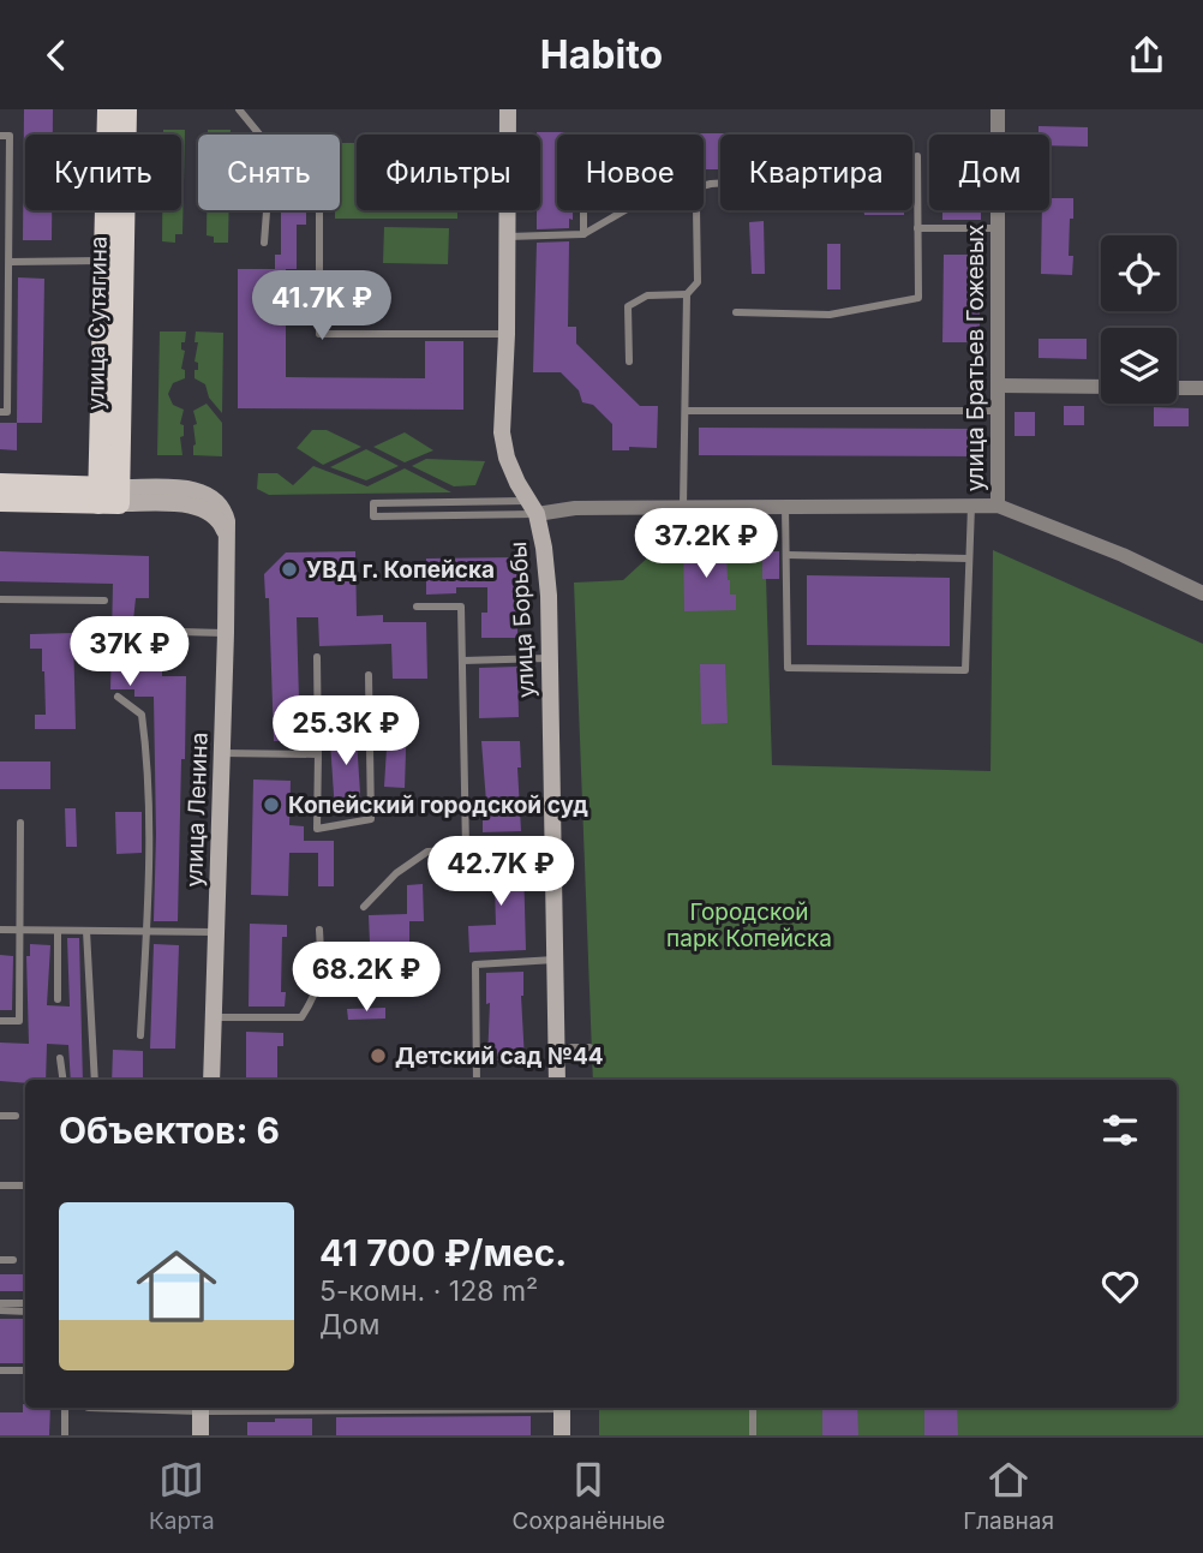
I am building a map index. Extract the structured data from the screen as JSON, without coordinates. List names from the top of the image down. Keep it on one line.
{"streets":{"main road":["улица Сутягина"],"street":["улица Братьев Гожевых","улица Борьбы","улица Ленина"]},"crossings":[["улица Сутягина","улица Ленина"]],"parks":["Городской парк Копейска"],"places":["УВД г. Копейска","Копейский городской суд","Детский сад №44"],"page":{"header":"Habito","chip":["Купить","Снять","Фильтры","Новое","Квартира","Дом"],"price":["41.7K ₽","37.2K ₽","37K ₽","25.3K ₽","42.7K ₽","68.2K ₽"],"heading":"Объектов: 6","list":[{"name":"41 700 ₽/мес.","note":"5-комн. · 128 m² · Дом"}],"tabs":["Карта","Сохранённые","Главная"]}}
